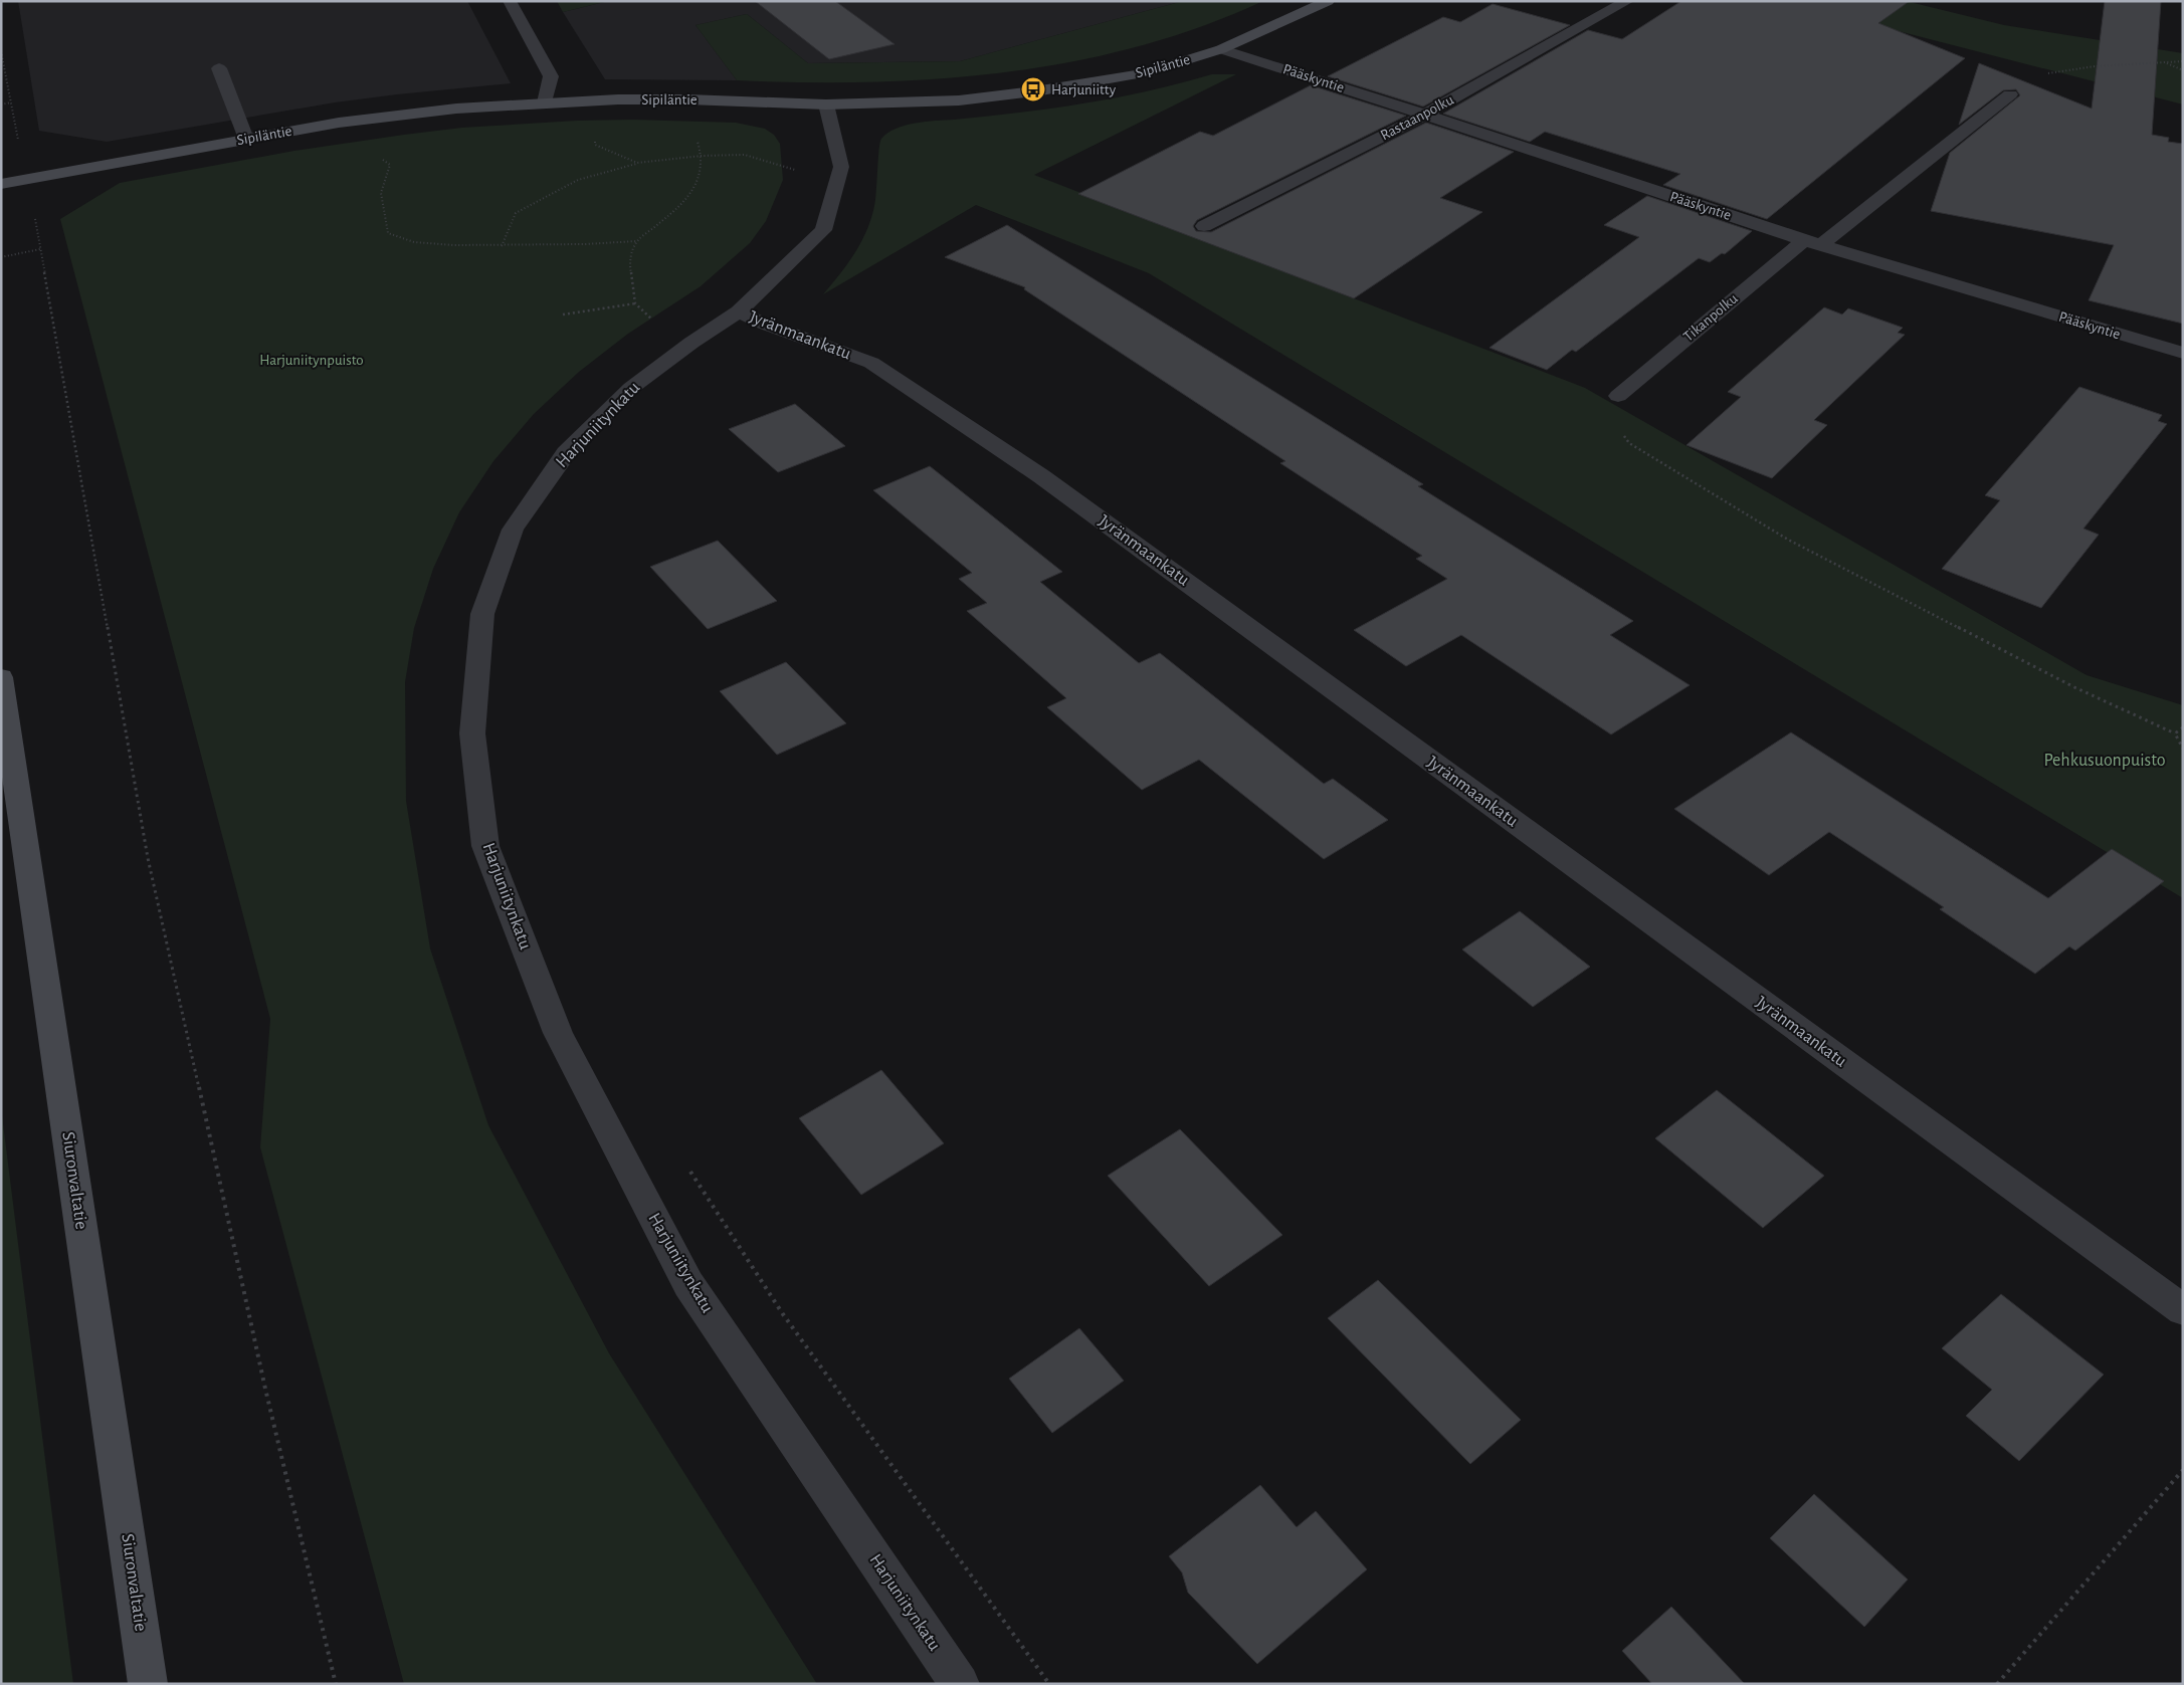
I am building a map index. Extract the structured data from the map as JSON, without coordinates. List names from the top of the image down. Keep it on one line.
{"streets":{"street":["Sipiläntie","Pääskyntie","Rastaanpolku","Tikanpolku","Jyränmaankatu","Harjuniitynkatu","Siuronvaltatie"]},"crossings":[["Sipiläntie","Pääskyntie"],["Sipiläntie","Harjuniitynkatu"],["Pääskyntie","Rastaanpolku"],["Pääskyntie","Tikanpolku"],["Jyränmaankatu","Harjuniitynkatu"]],"parks":["Harjuniitynpuisto","Pehkusuonpuisto"],"places":{"bus stop":["Harjuniitty"]}}
